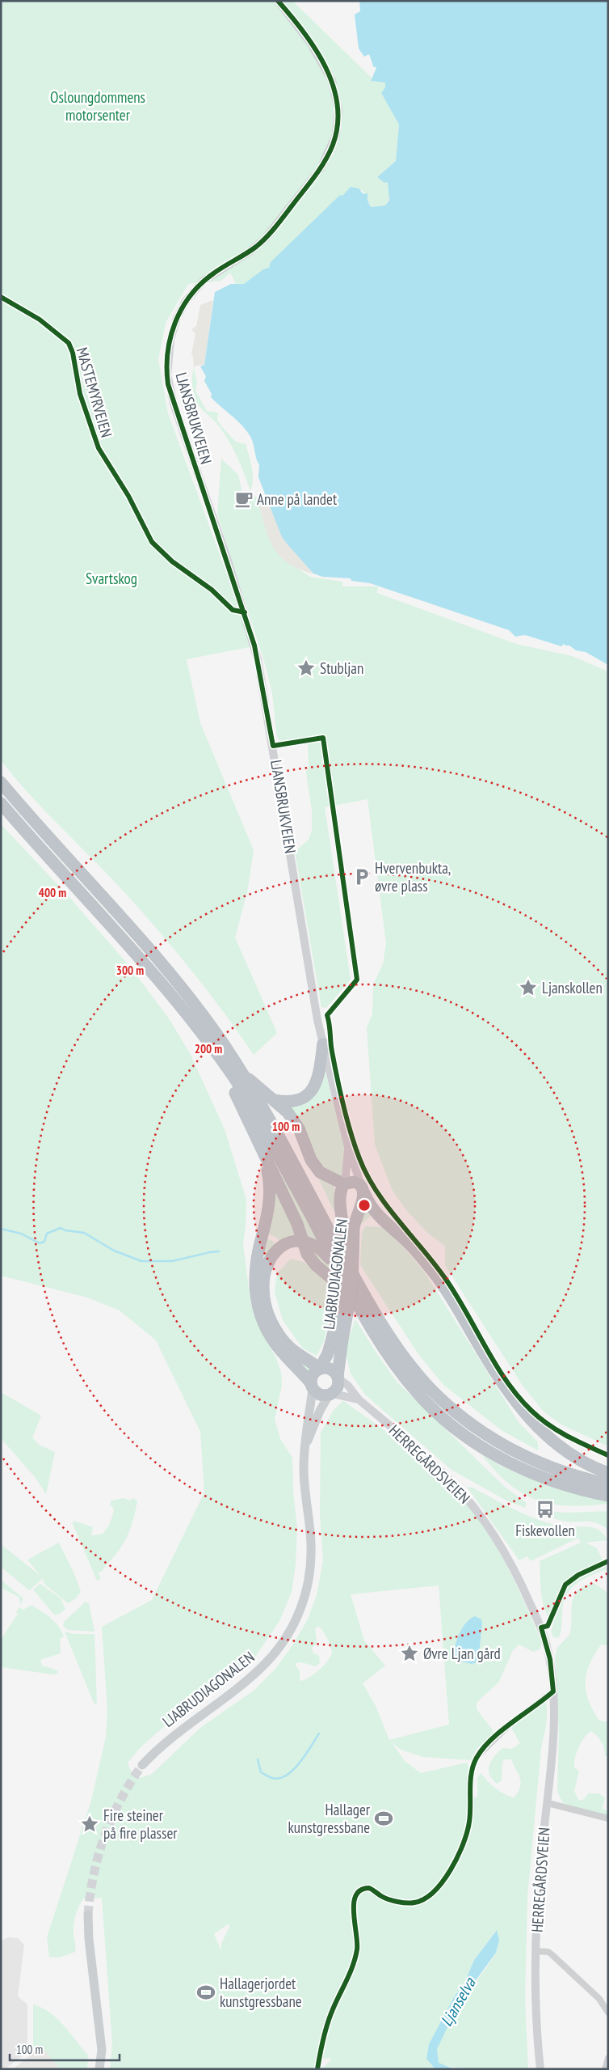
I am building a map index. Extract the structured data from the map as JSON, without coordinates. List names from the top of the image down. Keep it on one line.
{"streets":{"highway":["LJABRUDIAGONALEN"],"main road":["LJANSBRUKVEIEN","HERREGÅRDSVEIEN"],"cycle path":["MASTEMYRVEIEN"]},"crossings":[["LJANSBRUKVEIEN","LJABRUDIAGONALEN"],["LJABRUDIAGONALEN","HERREGÅRDSVEIEN"]],"water":["Ljanselva"],"parks":["Osloungdommens motorsenter","Svartskog"],"places":{"cafe":["Anne på landet"],"place":["Stubljan","Ljanskollen","Øvre Ljan gård","Fire steiner på fire plasser"],"parking":["Hvervenbukta, øvre plass"],"bus stop":["Fiskevollen"],"sports":["Hallager kunstgressbane","Hallagerjordet kunstgressbane"]},"scale_bar":"100 m","rings":["400 m","300 m","200 m","100 m"]}
